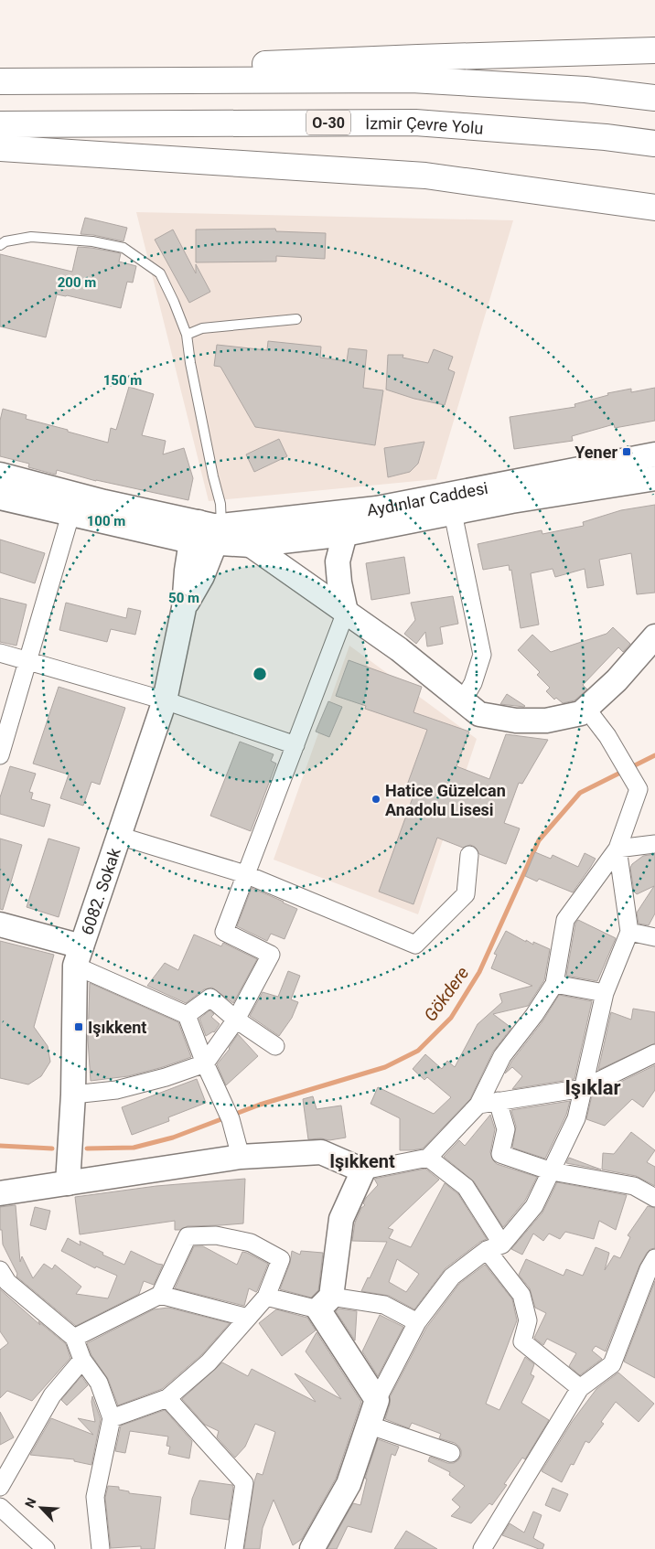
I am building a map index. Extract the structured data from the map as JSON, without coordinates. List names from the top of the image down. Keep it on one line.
{"streets":{"highway":["O-30","İzmir Çevre Yolu"],"street":["Aydınlar Caddesi","6082. Sokak"]},"districts":["Işıklar","Işıkkent"],"water":["Gökdere"],"places":{"transit":["Yener","Işıkkent"],"other":["Hatice Güzelcan Anadolu Lisesi"]},"north":"top left","rings":["200 m","150 m","100 m","50 m"]}
